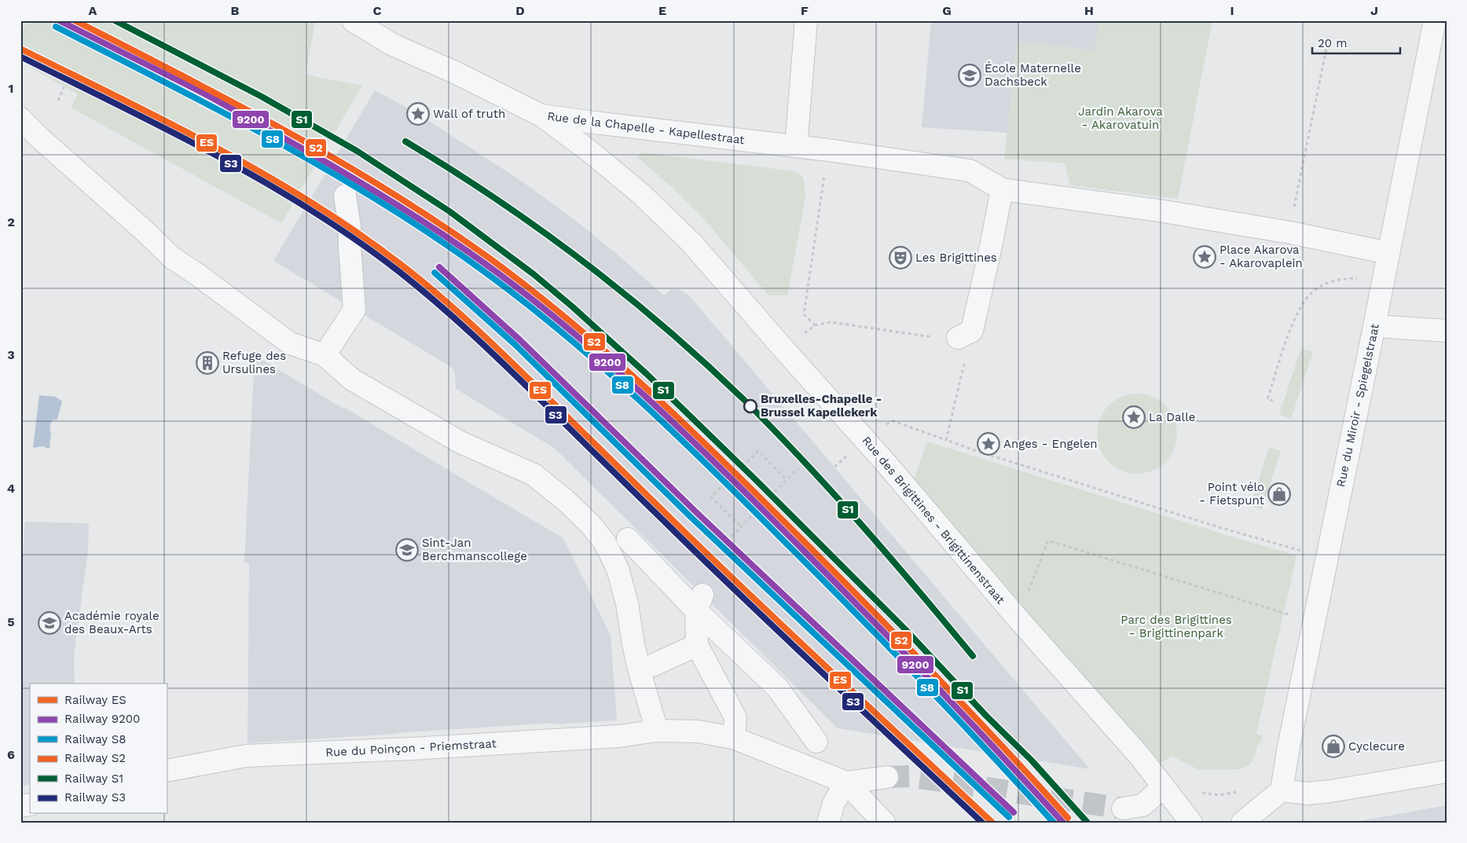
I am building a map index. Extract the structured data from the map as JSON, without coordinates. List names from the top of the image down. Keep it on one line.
{"streets":{"street":["Rue de la Chapelle - Kapellestraat","Rue du Miroir - Spiegelstraat","Rue des Brigittines - Brigittinenstraat","Rue du Poinçon - Priemstraat"]},"crossings":[["Rue de la Chapelle - Kapellestraat","Rue des Brigittines - Brigittinenstraat"]],"parks":["Jardin Akarova - Akarovatuin","Parc des Brigittines - Brigittinenpark"],"places":{"school or university":["École Maternelle Dachsbeck","Sint-Jan Berchmanscollege","Académie royale des Beaux-Arts"],"place":["Wall of truth","Place Akarova - Akarovaplein","La Dalle","Anges - Engelen"],"theatre":["Les Brigittines"],"building":["Refuge des Ursulines"],"other":["Bruxelles-Chapelle - Brussel Kapellekerk"],"shop":["Point vélo - Fietspunt","Cyclecure"]},"lines":["rail line 9200","rail line S2","rail line S1","rail line S8","rail line ES","rail line S3"],"legend":["Railway ES","Railway 9200","Railway S8","Railway S2","Railway S1","Railway S3"],"scale_bar":"20 m","grid":{"columns":["A","B","C","D","E","F","G","H","I","J"],"rows":["1","2","3","4","5","6"]}}
